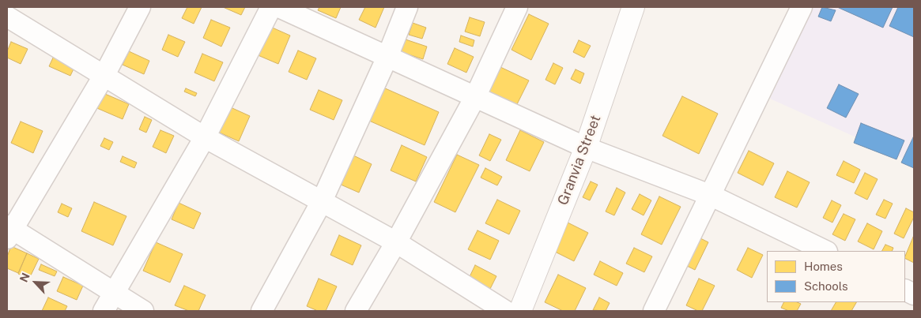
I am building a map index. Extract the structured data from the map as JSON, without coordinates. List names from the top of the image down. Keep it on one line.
{"streets":{"street":["Granvia Street"]},"legend":["Homes","Schools"],"north":"top left"}
